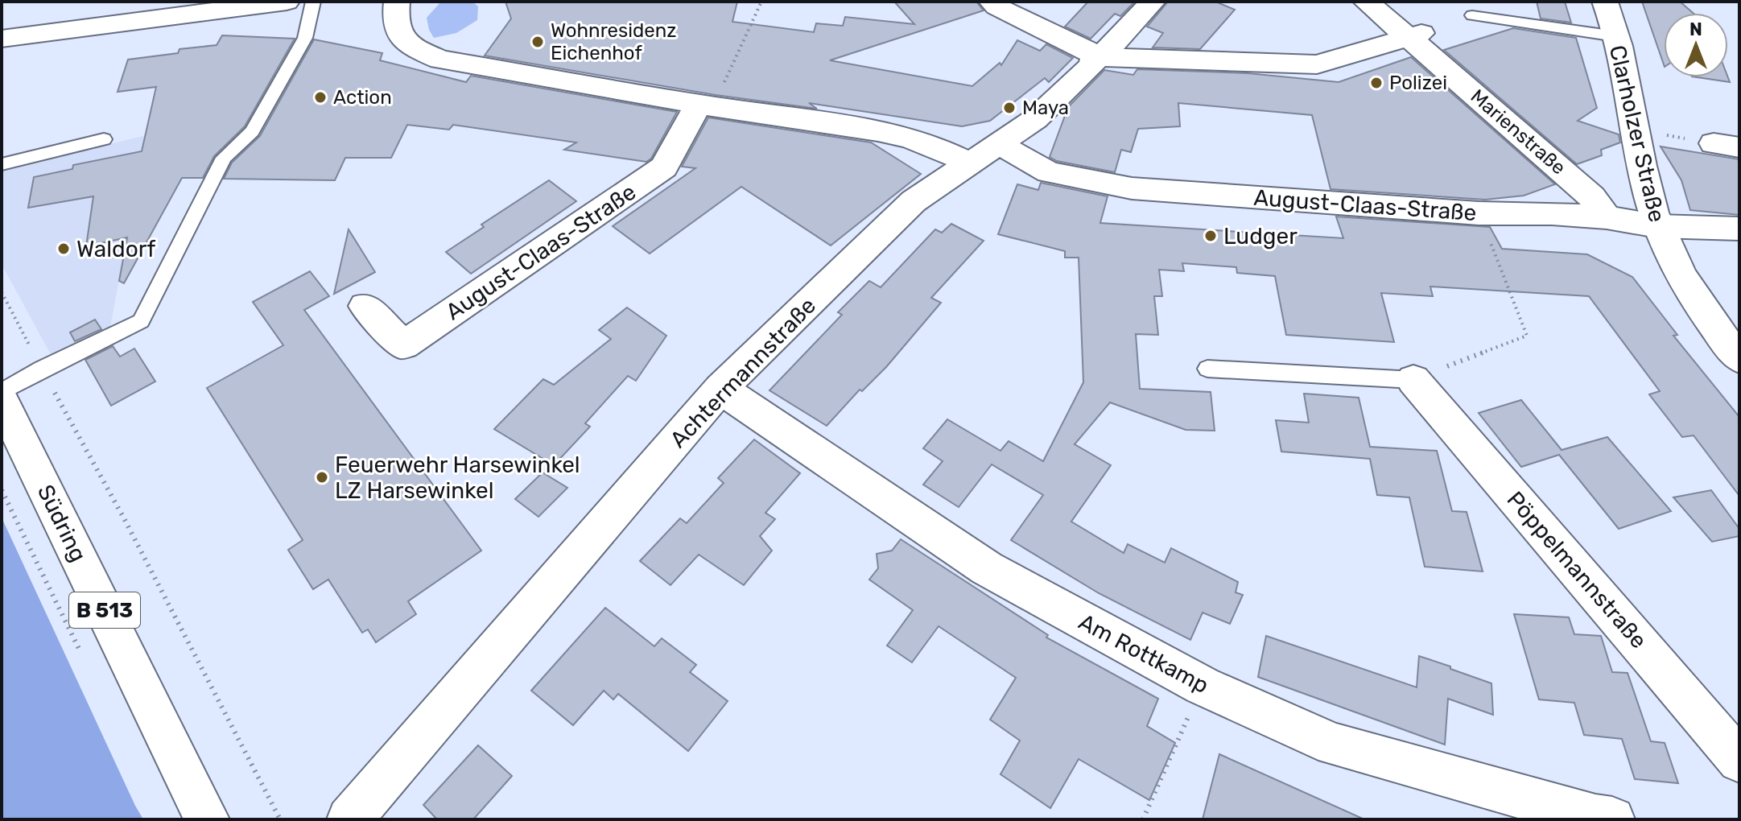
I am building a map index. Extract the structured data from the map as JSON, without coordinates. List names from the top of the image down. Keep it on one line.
{"streets":{"street":["Marienstraße","Clarholzer Straße","August-Claas-Straße","Achtermannstraße","Südring","Pöppelmannstraße","B 513","Am Rottkamp"]},"crossings":[["Marienstraße","August-Claas-Straße"],["Clarholzer Straße","August-Claas-Straße"],["August-Claas-Straße","Achtermannstraße"],["Achtermannstraße","Am Rottkamp"]],"places":["Wohnresidenz Eichenhof","Polizei","Action","Maya","Ludger","Waldorf","Feuerwehr Harsewinkel LZ Harsewinkel"],"north":"top"}
